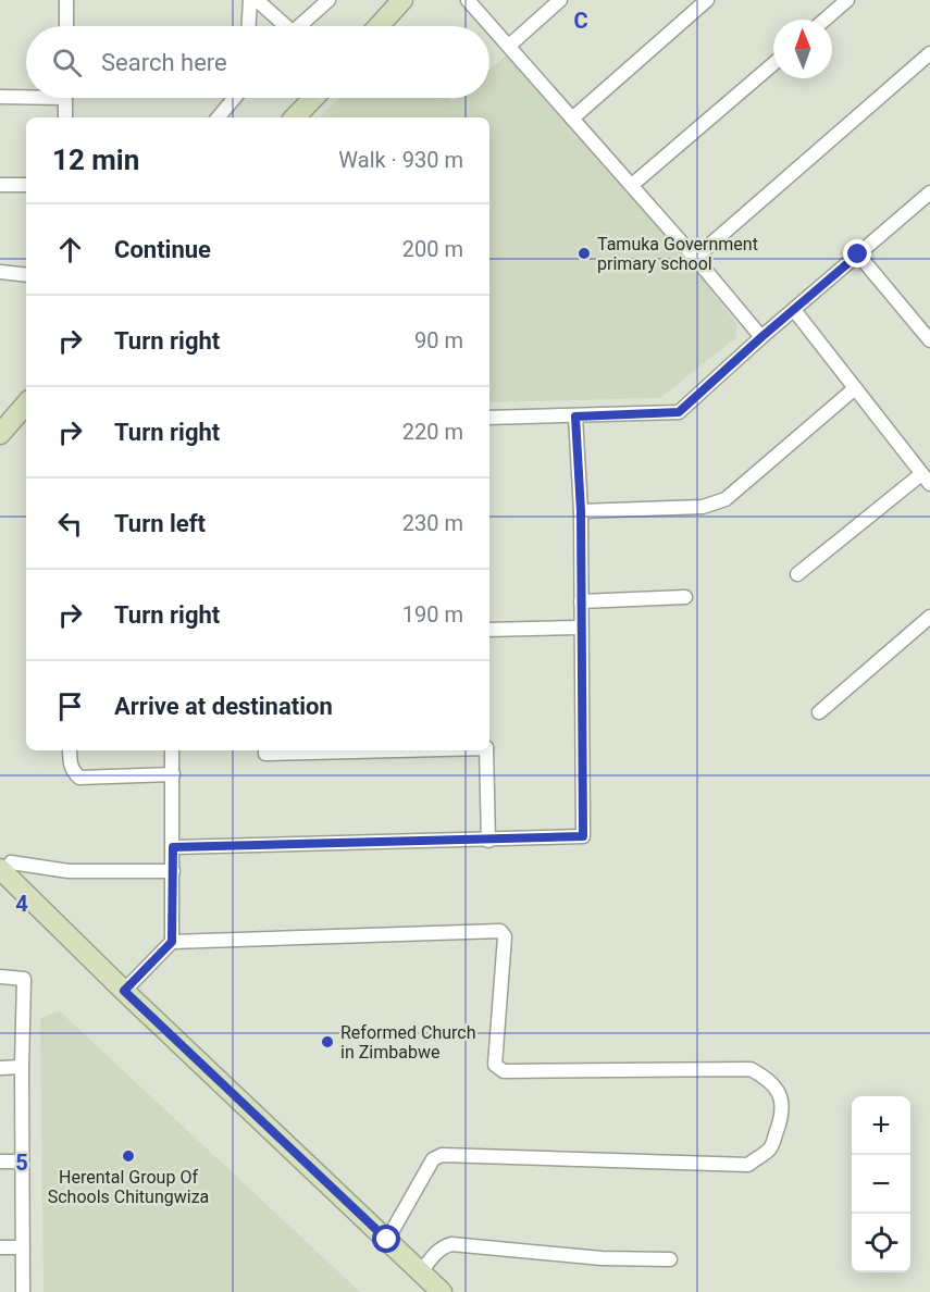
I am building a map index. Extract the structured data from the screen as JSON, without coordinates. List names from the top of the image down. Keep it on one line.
{"places":["Tamuka Government primary school","Reformed Church in Zimbabwe","Herental Group Of Schools Chitungwiza"],"north":"top","page":{"search":"Search here","heading":["12 min","Walk · 930 m"],"list":[["Continue","200 m"],["Turn right","90 m"],["Turn right","220 m"],["Turn left","230 m"],["Turn right","190 m"],"Arrive at destination"],"map_buttons":["+","−"]},"grid":{"columns":["C"],"rows":["4","5"]}}
